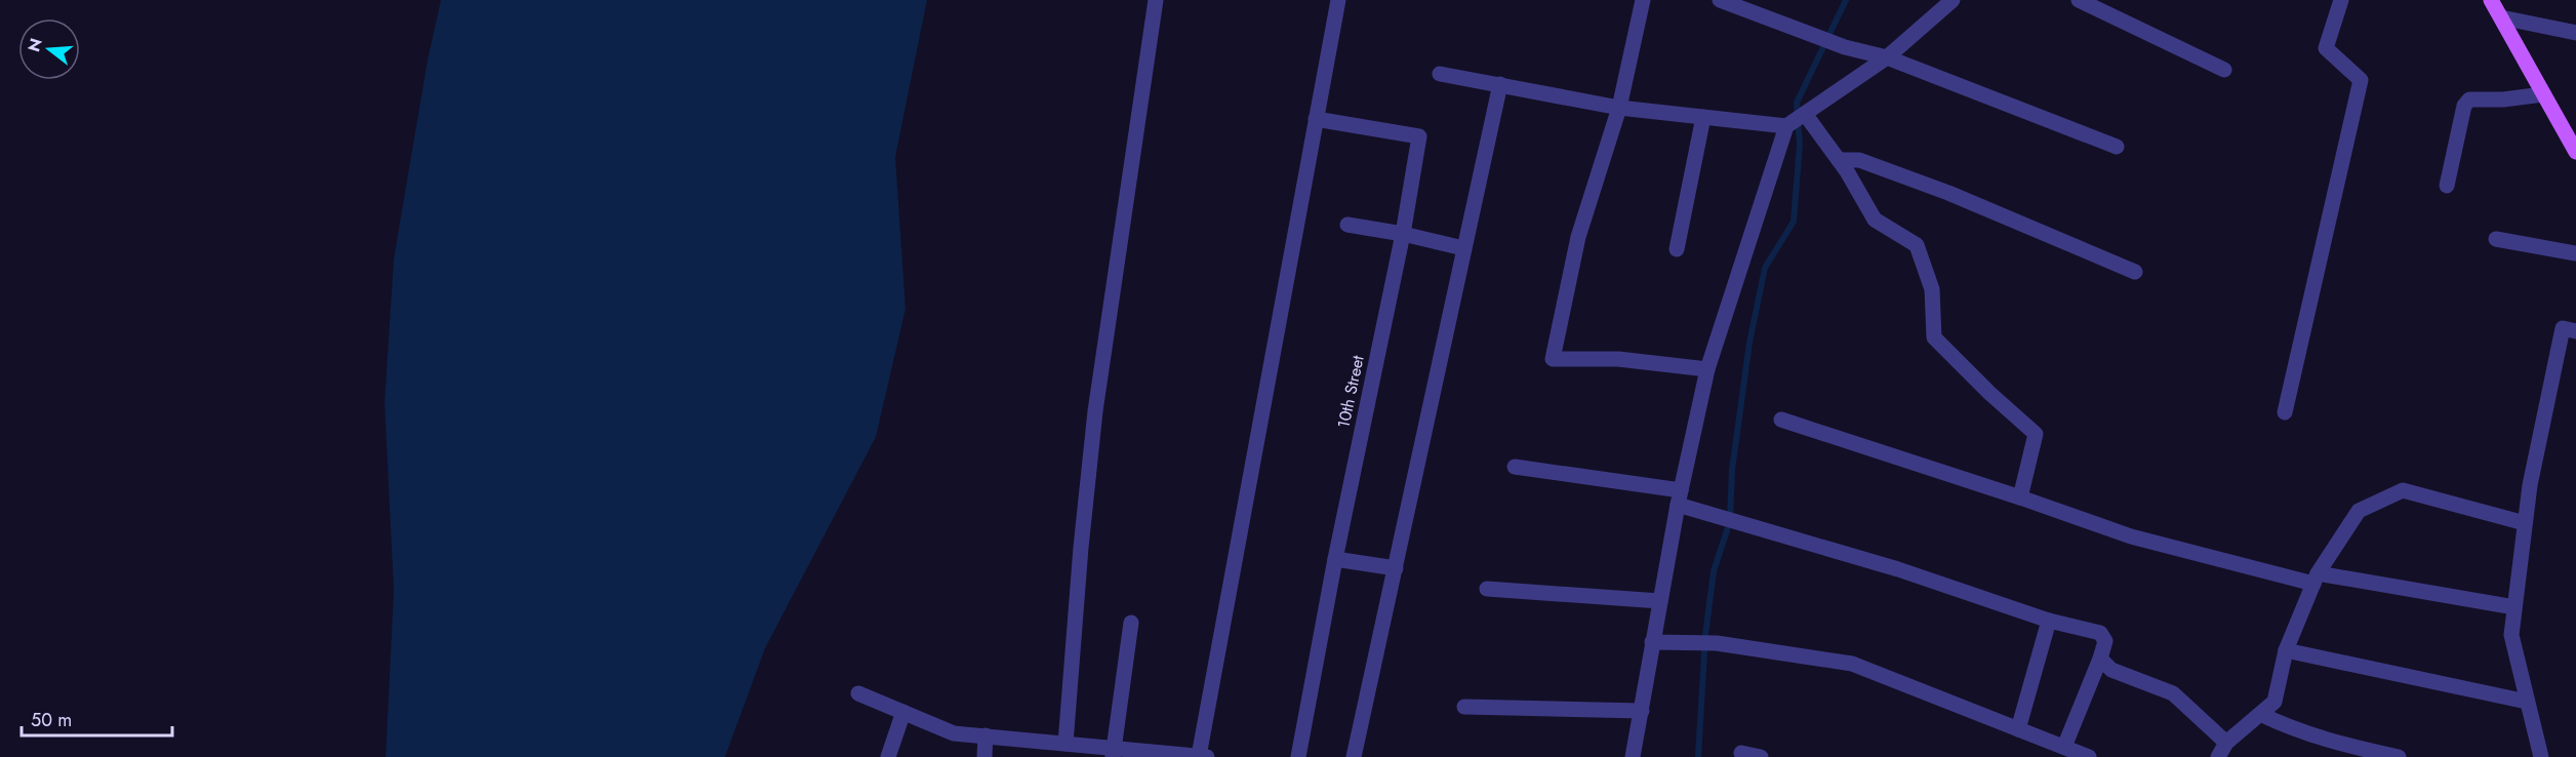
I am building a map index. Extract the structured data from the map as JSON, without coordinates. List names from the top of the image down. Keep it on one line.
{"streets":{"street":["10th Street"]},"scale_bar":"50 m","north":"left"}
